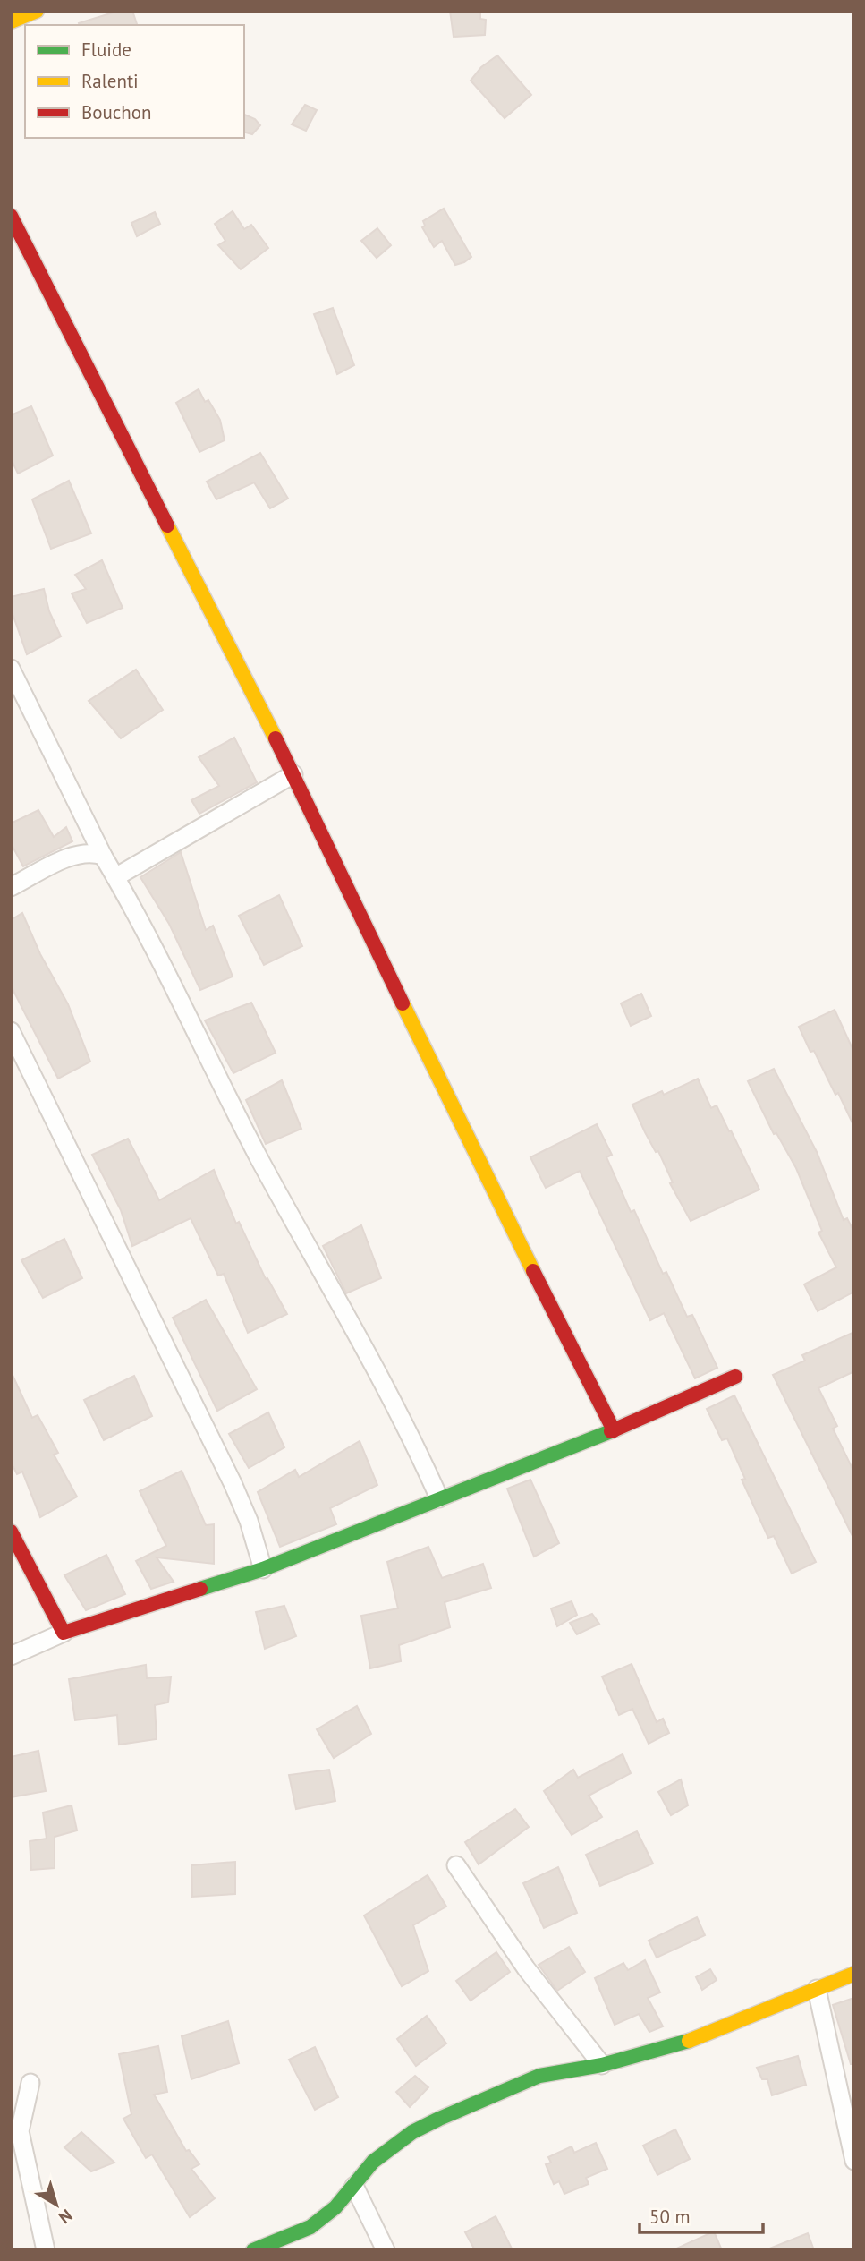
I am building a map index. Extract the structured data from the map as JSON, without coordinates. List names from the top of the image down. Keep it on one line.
{"legend":["Fluide","Ralenti","Bouchon"],"scale_bar":"50 m","north":"bottom right"}
